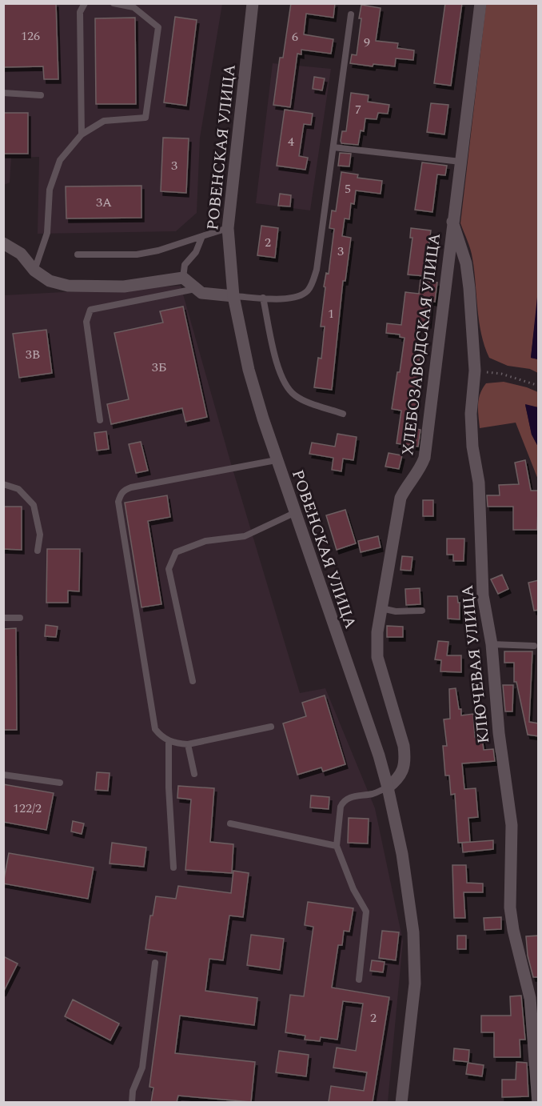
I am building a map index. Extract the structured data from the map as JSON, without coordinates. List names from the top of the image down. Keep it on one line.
{"streets":{"street":["РОВЕНСКАЯ УЛИЦА","ХЛЕБОЗАВОДСКАЯ УЛИЦА","КЛЮЧЕВАЯ УЛИЦА"]},"crossings":[["РОВЕНСКАЯ УЛИЦА","ХЛЕБОЗАВОДСКАЯ УЛИЦА"],["ХЛЕБОЗАВОДСКАЯ УЛИЦА","КЛЮЧЕВАЯ УЛИЦА"]],"house_numbers":["126","6","9","7","4","3","5","3А","2","3","1","3В","3Б","122/2","2"]}
